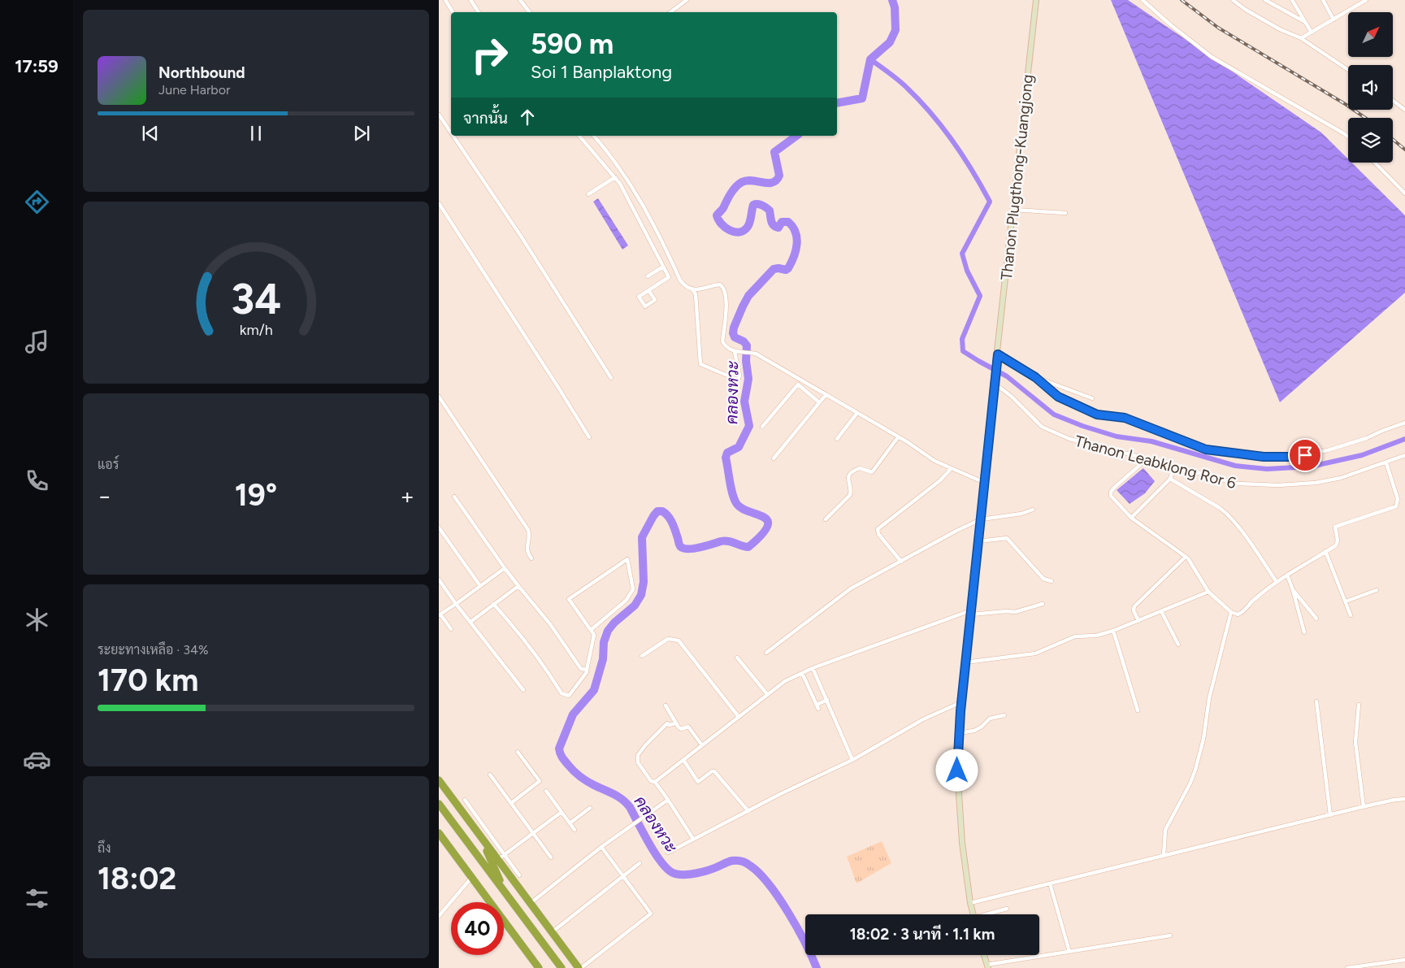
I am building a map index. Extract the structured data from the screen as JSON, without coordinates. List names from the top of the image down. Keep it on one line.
{"streets":{"street":["Thanon Plugthong-Kuangjong","Thanon Leabklong Ror 6"]},"crossings":[["Thanon Plugthong-Kuangjong","Thanon Leabklong Ror 6"]],"water":["คลองหวะ"],"north":"top right","page":{"tabs":"17:59","turn":["590 m","Soi 1 Banplaktong"],"song":["Northbound","June Harbor"],"then":"จากนั้น","tile":["แอร์",["ระยะทางเหลือ · 34%","170 km"],["ถึง","18:02"]],"heat":["−","19°","+"],"limit":"40","trip":"18:02 · 3 นาที · 1.1 km","gauge":["34","km/h"]}}
